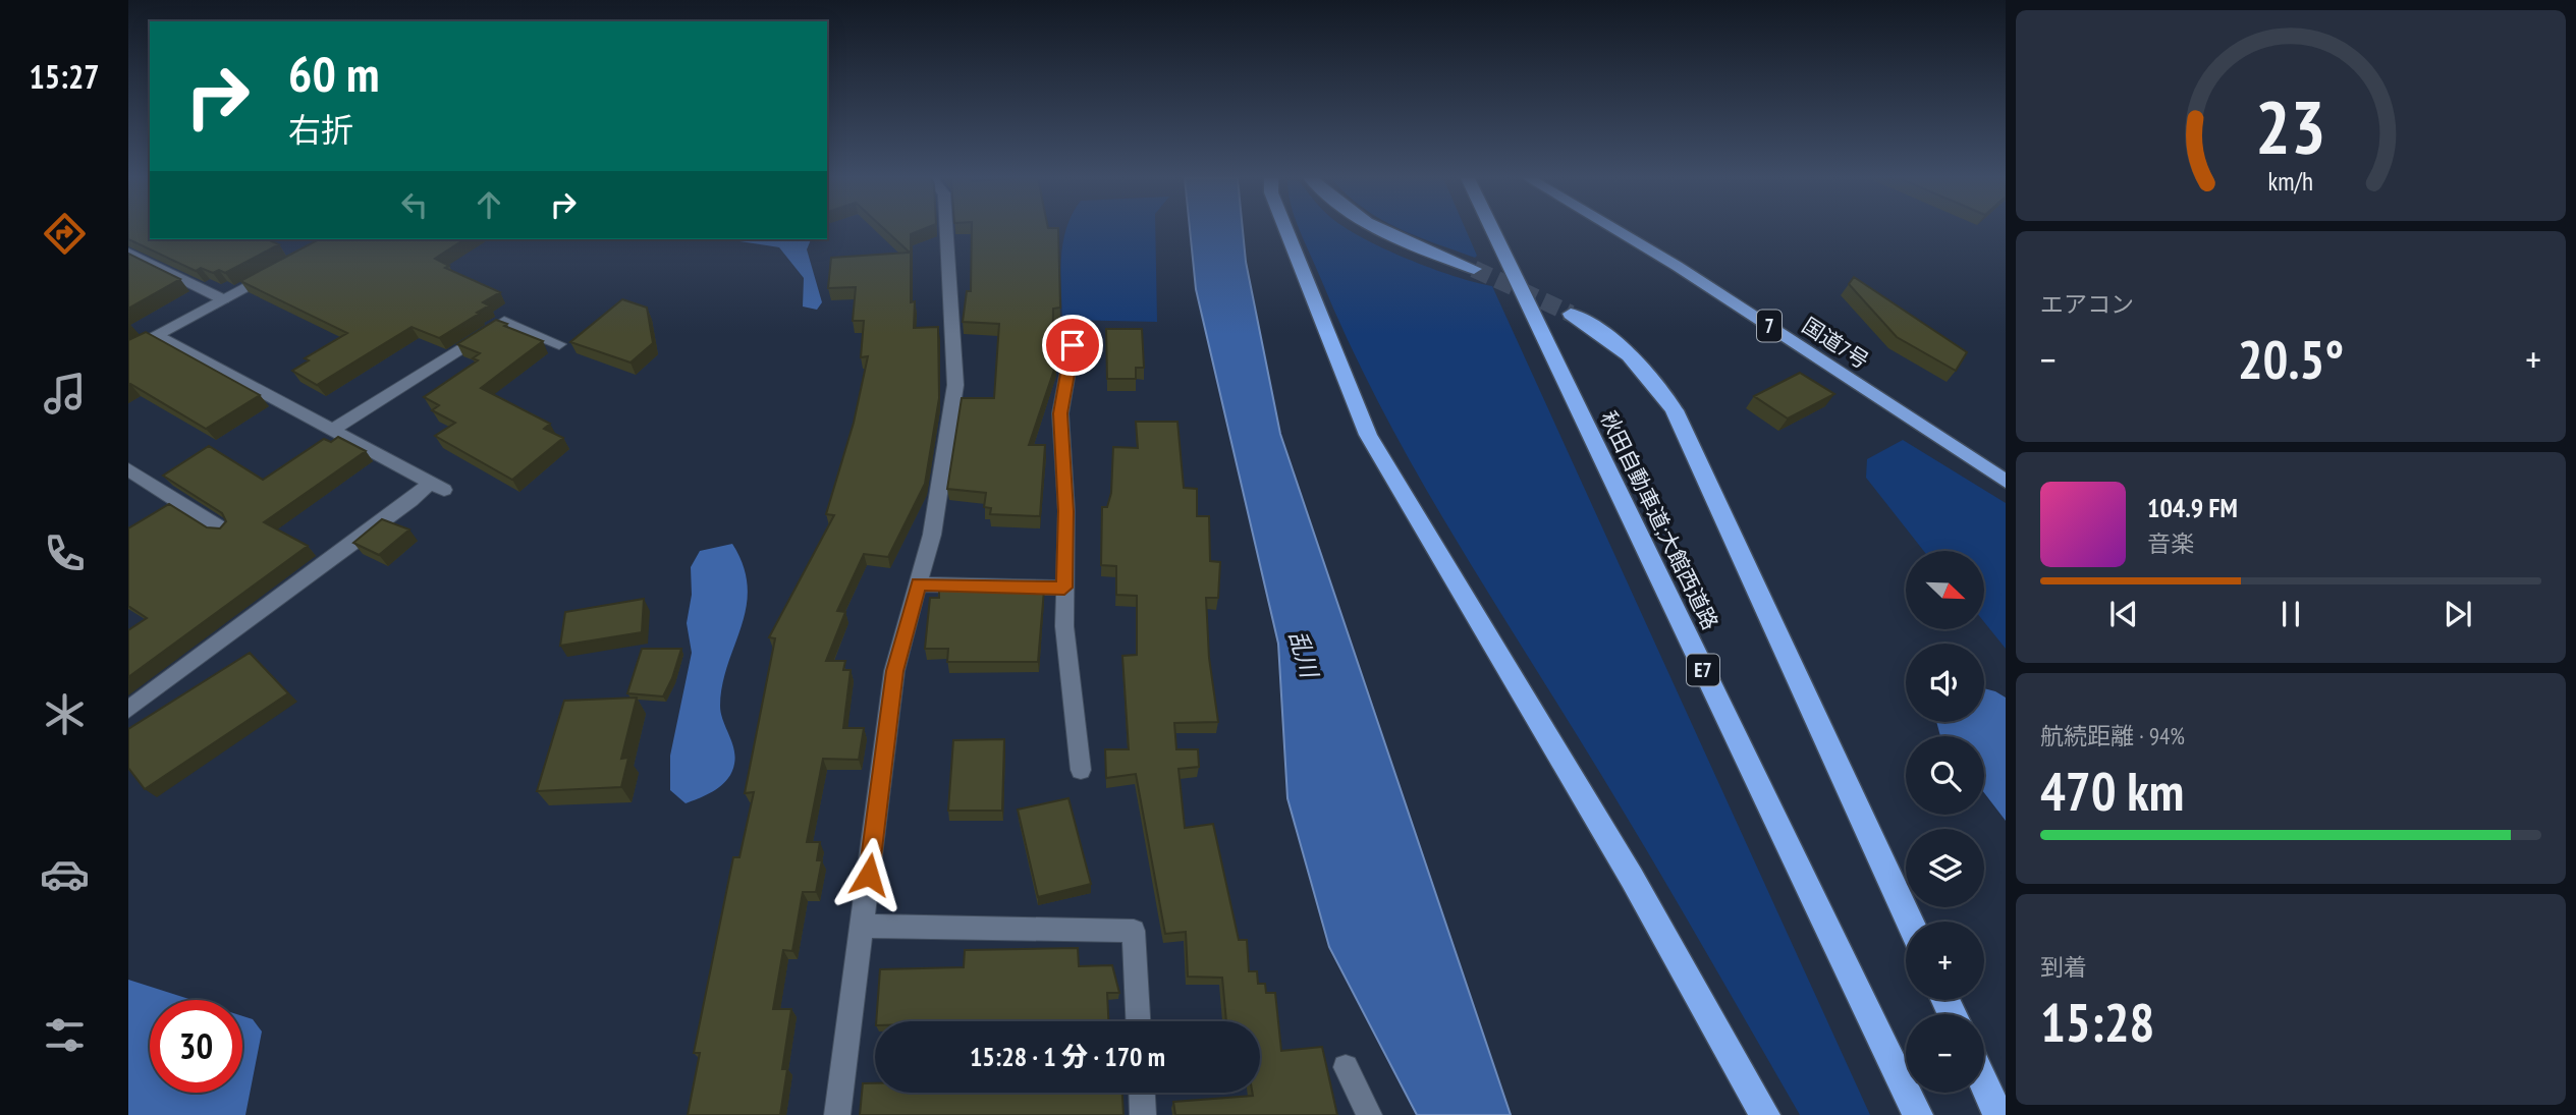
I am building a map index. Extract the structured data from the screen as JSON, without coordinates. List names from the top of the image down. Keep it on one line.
{"streets":{"highway":["7","国道7号","秋田自動車道;大館西道路","E7"]},"water":["乱川"],"north":"bottom right","page":{"tabs":"15:27","turn":["60 m","右折"],"tile":["エアコン",["航続距離 · 94%","470 km"],["到着","15:28"]],"heat":["−","20.5°","+"],"song":["104.9 FM","音楽"],"map_buttons":["+","−"],"limit":"30","trip":"15:28 · 1 分 · 170 m","gauge":["23","km/h"]}}
